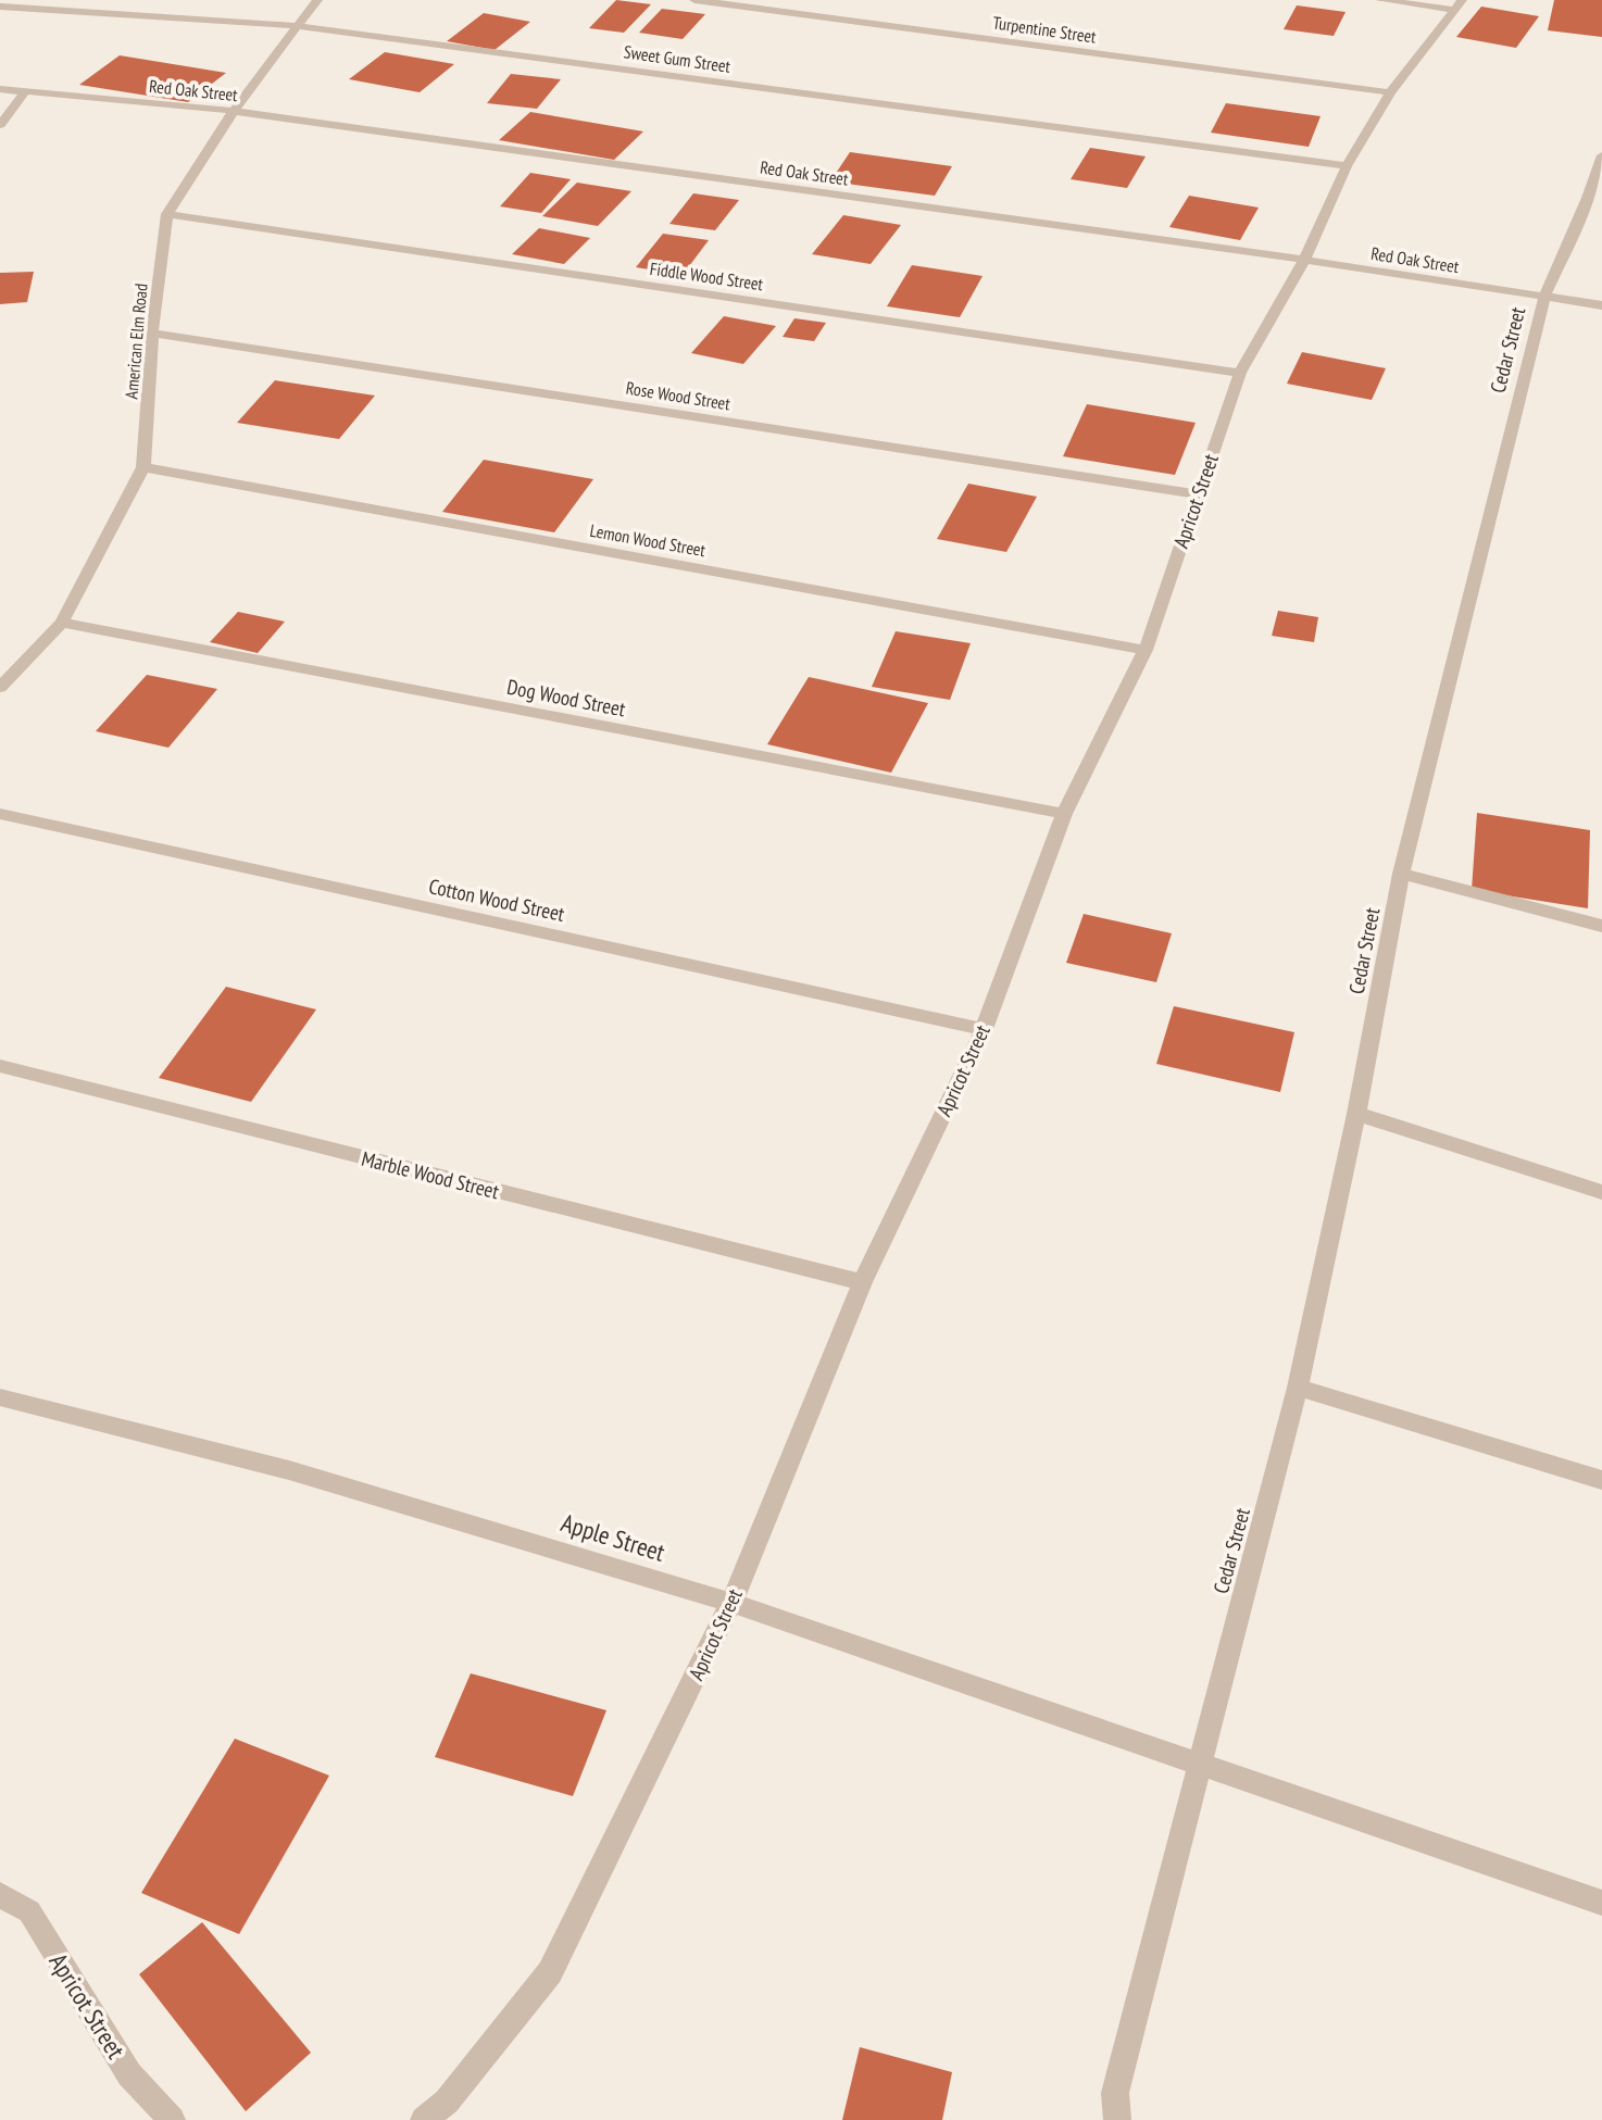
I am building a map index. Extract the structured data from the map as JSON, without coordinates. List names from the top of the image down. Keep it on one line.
{"streets":{"street":["Turpentine Street","Sweet Gum Street","Red Oak Street","Fiddle Wood Street","American Elm Road","Cedar Street","Rose Wood Street","Apricot Street","Lemon Wood Street","Dog Wood Street","Cotton Wood Street","Marble Wood Street","Apple Street"]},"crossings":[["Turpentine Street","Apricot Street"],["Sweet Gum Street","American Elm Road"],["Sweet Gum Street","Apricot Street"],["Red Oak Street","American Elm Road"],["Red Oak Street","Cedar Street"],["Red Oak Street","Apricot Street"],["Fiddle Wood Street","American Elm Road"],["Fiddle Wood Street","Apricot Street"],["American Elm Road","Rose Wood Street"],["American Elm Road","Lemon Wood Street"],["American Elm Road","Dog Wood Street"],["Cedar Street","Apple Street"],["Rose Wood Street","Apricot Street"],["Apricot Street","Lemon Wood Street"],["Apricot Street","Dog Wood Street"],["Apricot Street","Cotton Wood Street"],["Apricot Street","Marble Wood Street"],["Apricot Street","Apple Street"]]}
